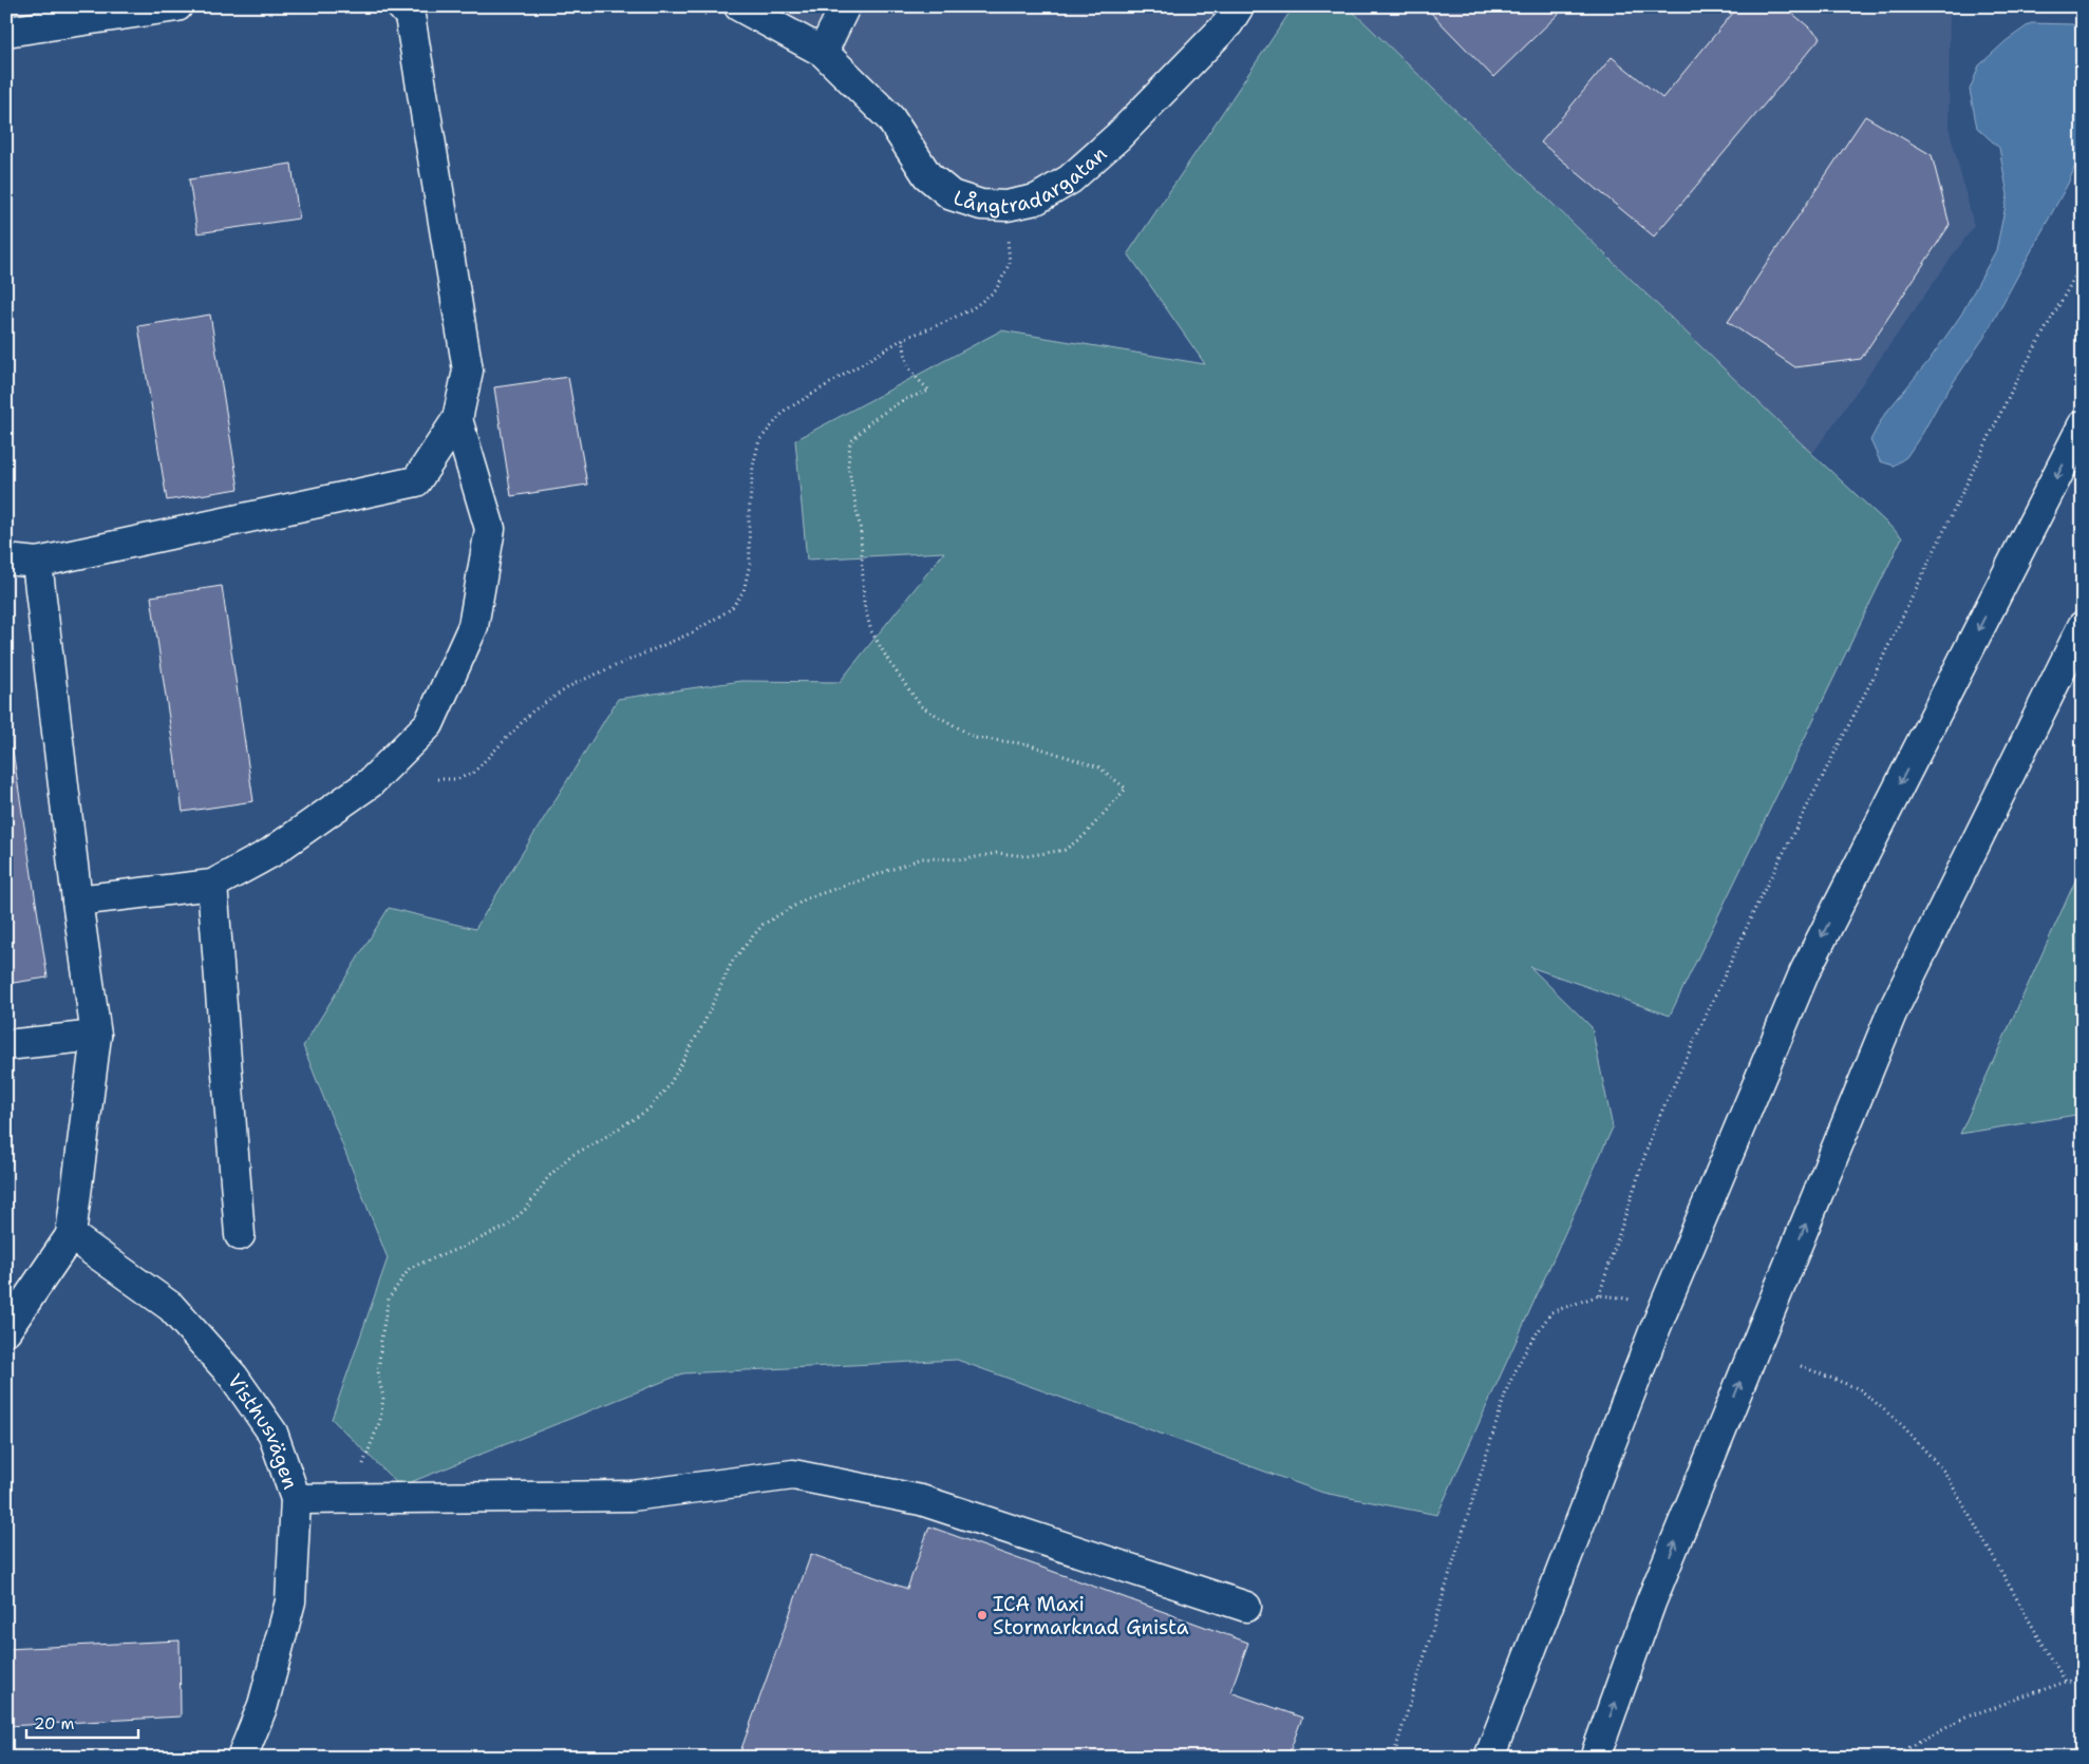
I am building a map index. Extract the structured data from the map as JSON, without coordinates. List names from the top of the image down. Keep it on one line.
{"streets":{"main road":["Långtradargatan","Visthusvägen"]},"places":["ICA Maxi Stormarknad Gnista"],"scale_bar":"20 m"}
